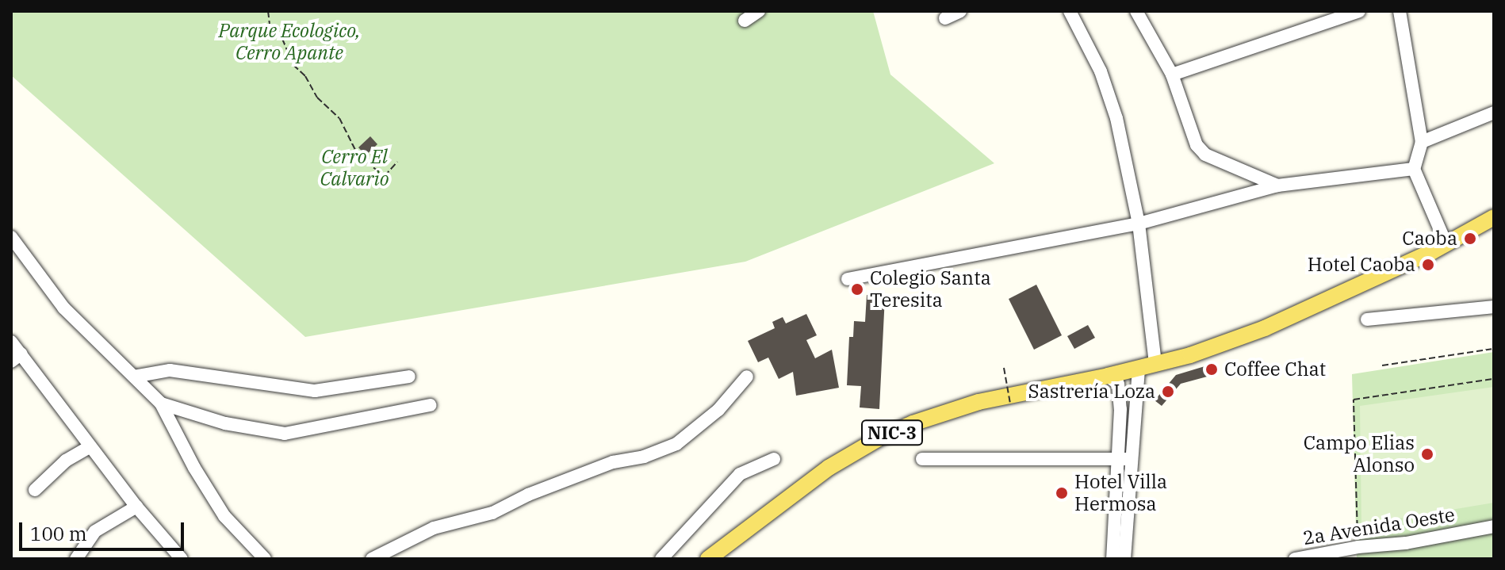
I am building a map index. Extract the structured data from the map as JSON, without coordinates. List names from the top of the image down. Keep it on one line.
{"streets":{"main road":["NIC-3"],"street":["2a Avenida Oeste"]},"parks":["Parque Ecologico, Cerro Apante","Cerro El Calvario"],"places":["Caoba","Hotel Caoba","Colegio Santa Teresita","Coffee Chat","Sastrería Loza","Campo Elias Alonso","Hotel Villa Hermosa"],"scale_bar":"100 m"}
